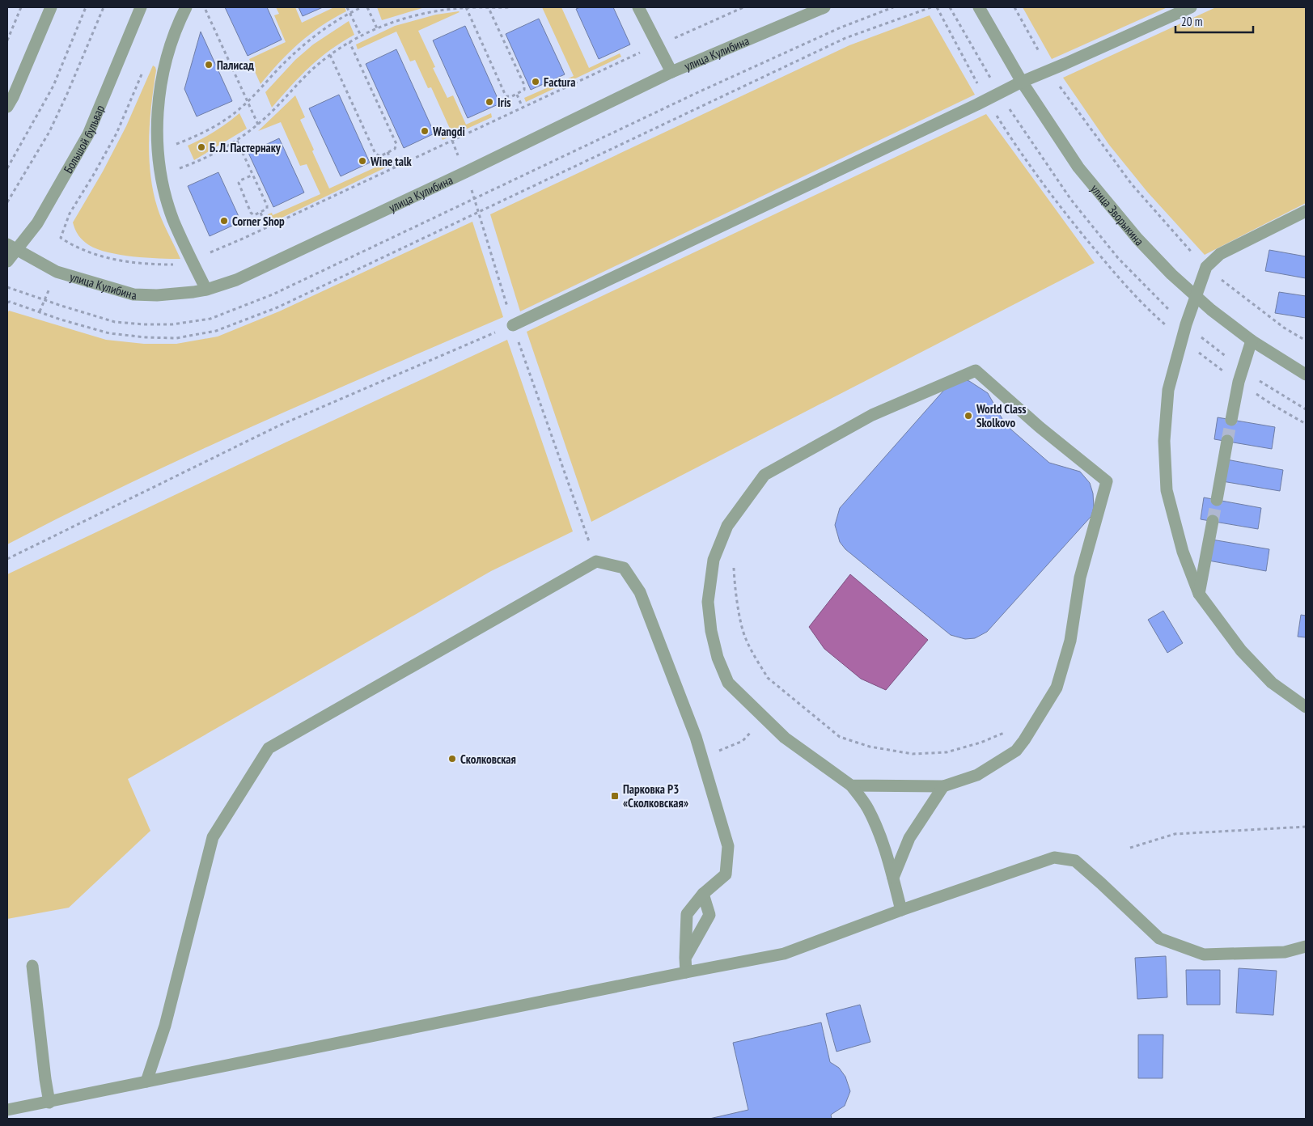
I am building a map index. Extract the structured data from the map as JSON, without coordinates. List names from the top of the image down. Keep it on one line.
{"streets":{"street":["улица Кулибина","Большой бульвар","улица Зворыкина"]},"crossings":[["улица Кулибина","Большой бульвар"]],"places":{"other":["Палисад","Factura","Iris","Wangdi","Б. Л. Пастернаку","Wine talk","Corner Shop","World Class Skolkovo","Сколковская"],"transit":["Парковка P3 «Сколковская»"]},"scale_bar":"20 m"}
